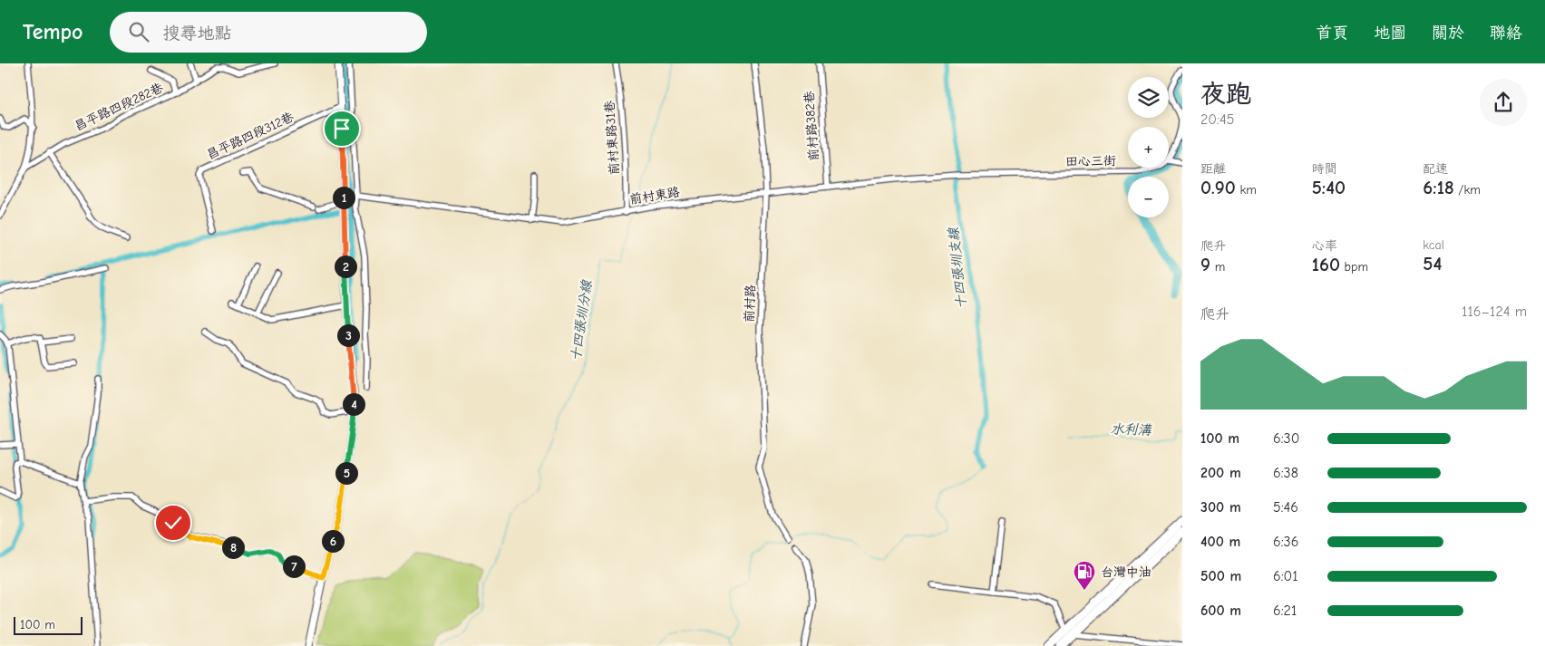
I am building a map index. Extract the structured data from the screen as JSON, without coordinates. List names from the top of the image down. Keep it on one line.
{"streets":{"street":["昌平路四段282巷","前村路382巷","昌平路四段312巷","前村東路31巷","田心三街","前村東路","前村路"]},"crossings":[["前村路382巷","前村東路"],["前村東路31巷","前村東路"],["田心三街","前村東路"],["前村東路","前村路"]],"water":["十四張圳支線","十四張圳分線","水利溝"],"places":{"fuel station":["台灣中油"]},"scale_bar":"100 m","page":{"header":"Tempo","search":"搜尋地點","nav":["首頁","地圖","關於","聯絡"],"heading":["夜跑","20:45"],"map_buttons":["+","−"],"stats":[["距離","0.90 km"],["時間","5:40"],["配速","6:18 /km"],["爬升","9 m"],["心率","160 bpm"],["kcal","54"]],"pins":["1","2","3","4","5","6","8","7"],"chart":["爬升","116–124 m"],"list":[{"name":"100 m","note":"6:30"},{"name":"200 m","note":"6:38"},{"name":"300 m","note":"5:46"},{"name":"400 m","note":"6:36"},{"name":"500 m","note":"6:01"},{"name":"600 m","note":"6:21"}],"scale":"100 m"}}
